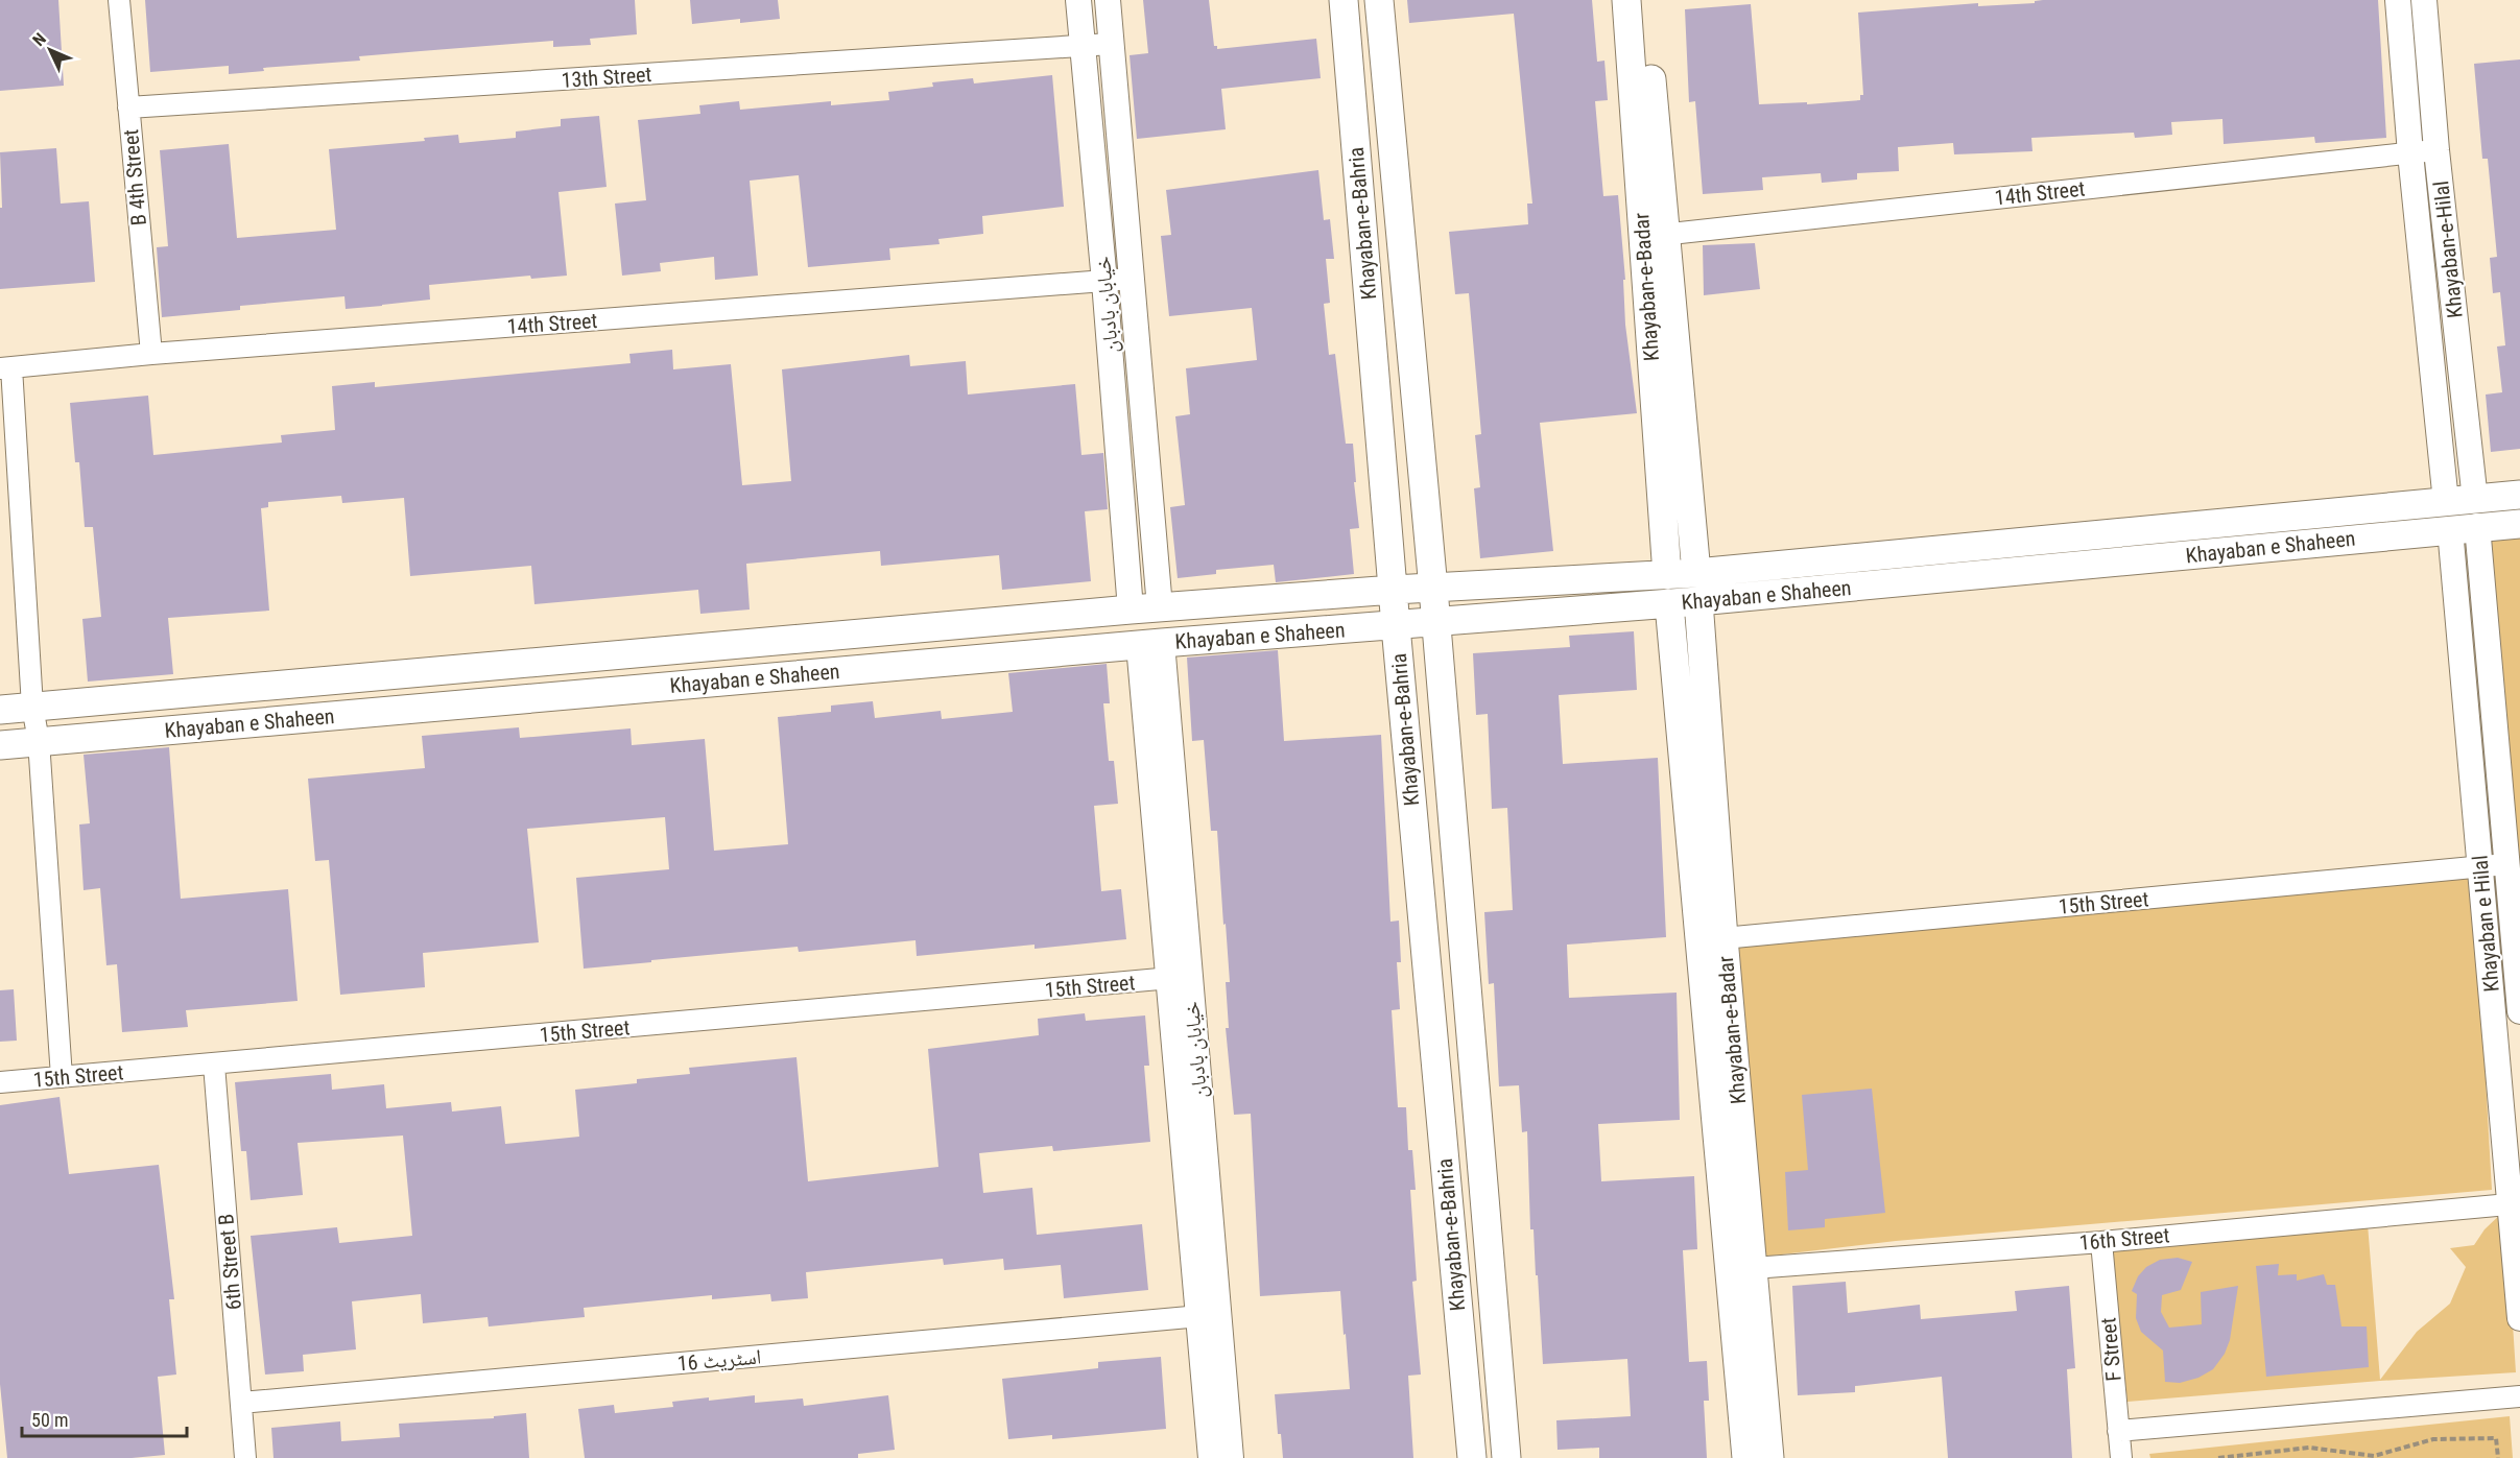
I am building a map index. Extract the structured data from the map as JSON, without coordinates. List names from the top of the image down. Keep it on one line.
{"streets":{"main road":["Khayaban-e-Bahria","Khayaban-e-Badar","Khayaban e Shaheen"],"street":["13th Street","B 4th Street","14th Street","Khayaban-e-Hilal","خیابان بادبان","15th Street","Khayaban e Hilal","16th Street","6th Street B","F Street","اسٹریٹ 16"]},"crossings":[["13th Street","B 4th Street"],["13th Street","خیابان بادبان"],["B 4th Street","14th Street"],["14th Street","Khayaban-e-Hilal"],["14th Street","Khayaban-e-Badar"],["14th Street","خیابان بادبان"],["Khayaban-e-Bahria","Khayaban e Shaheen"],["Khayaban-e-Hilal","Khayaban e Shaheen"],["Khayaban-e-Hilal","15th Street"],["Khayaban-e-Hilal","Khayaban e Hilal"],["Khayaban-e-Badar","Khayaban e Shaheen"],["Khayaban-e-Badar","15th Street"],["Khayaban-e-Badar","16th Street"],["خیابان بادبان","Khayaban e Shaheen"],["خیابان بادبان","15th Street"],["خیابان بادبان","اسٹریٹ 16"],["Khayaban e Shaheen","Khayaban e Hilal"],["15th Street","Khayaban e Hilal"],["15th Street","6th Street B"],["Khayaban e Hilal","16th Street"],["16th Street","F Street"],["6th Street B","اسٹریٹ 16"]],"scale_bar":"50 m","north":"top left"}
